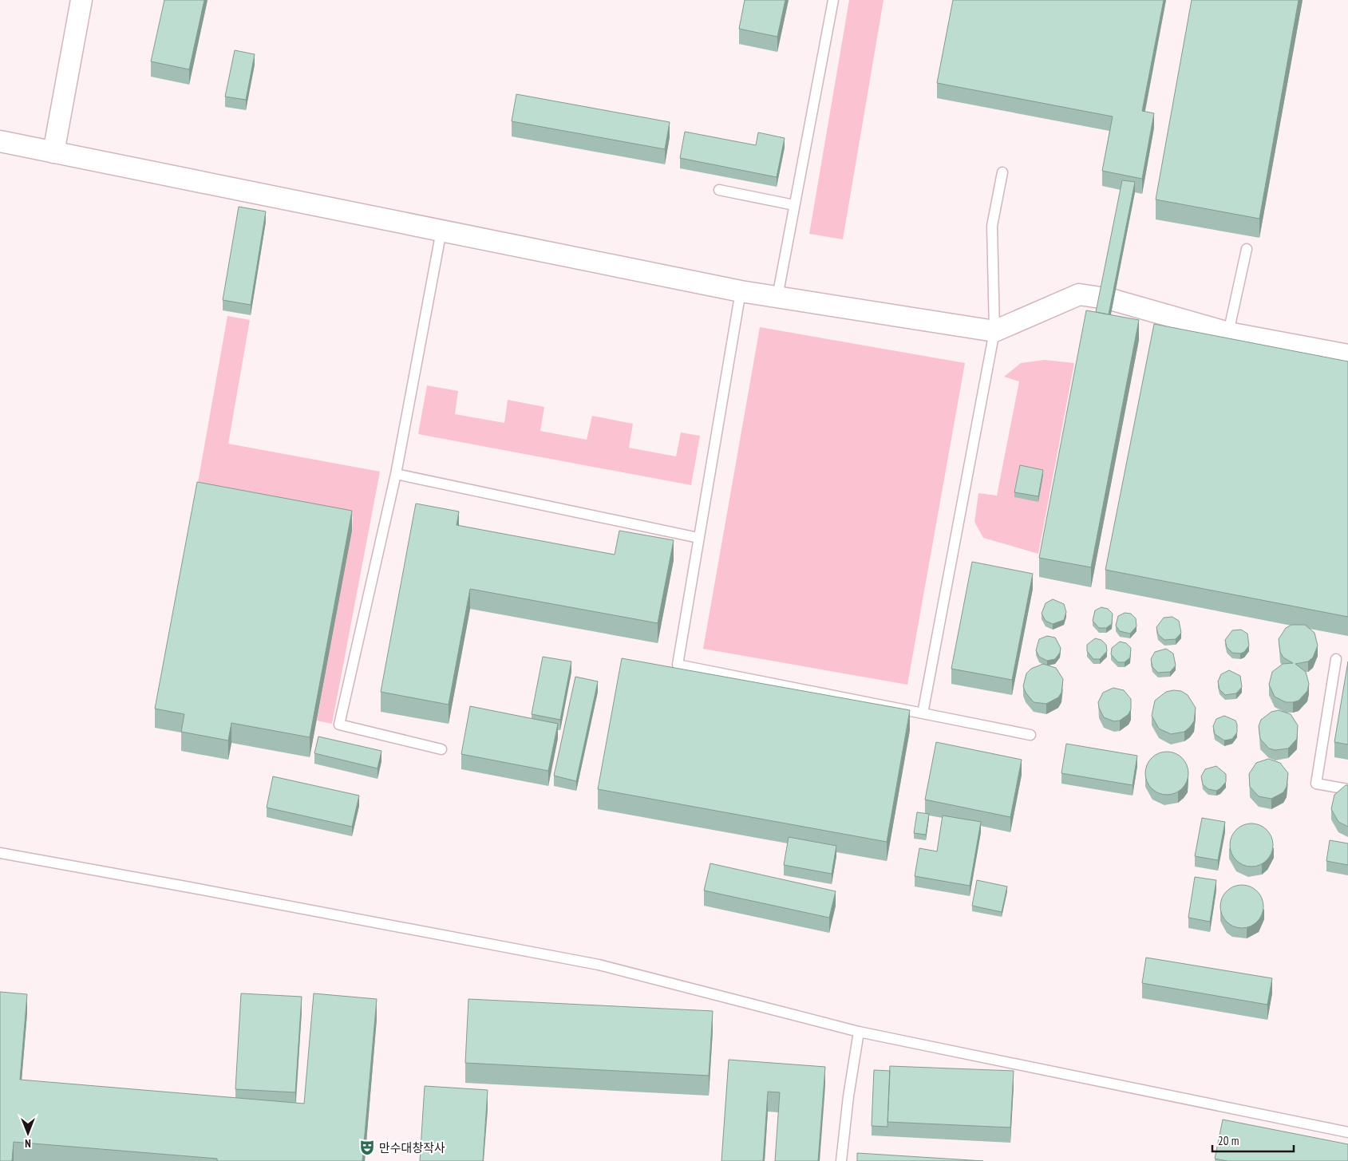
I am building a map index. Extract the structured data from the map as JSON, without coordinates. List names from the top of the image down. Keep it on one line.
{"places":{"theatre":["만수대창작사"]},"scale_bar":"20 m","north":"bottom"}
